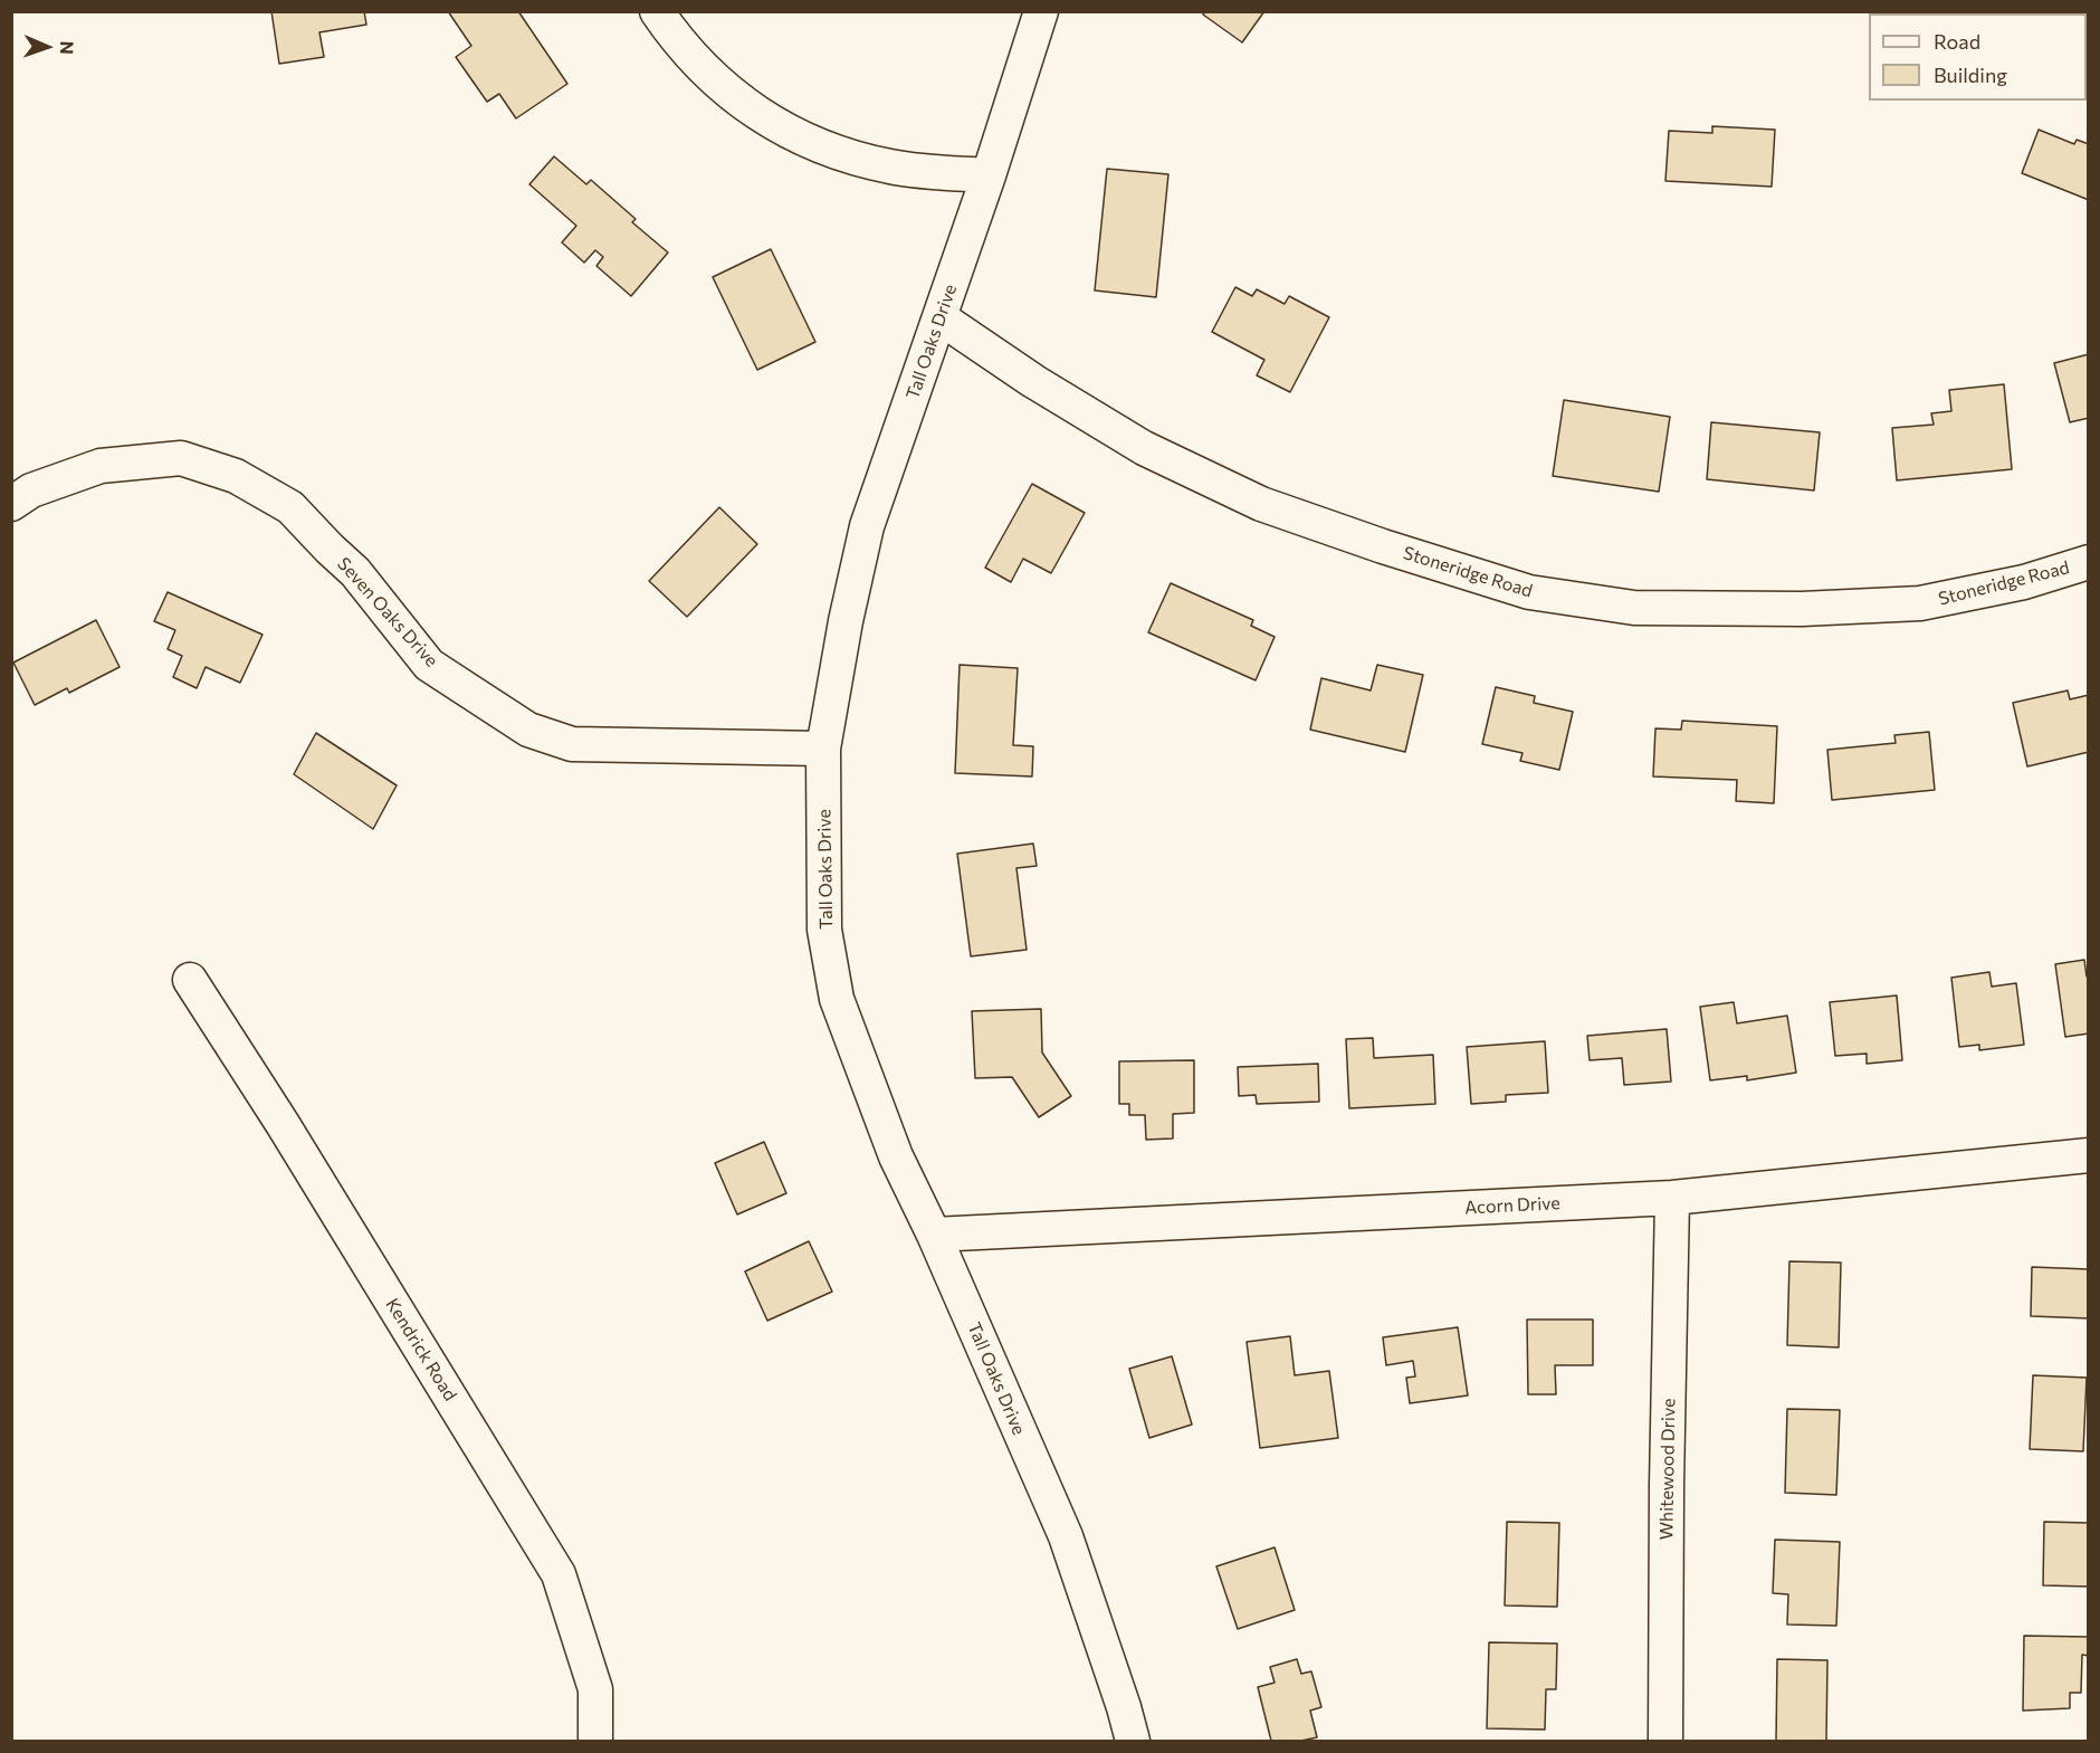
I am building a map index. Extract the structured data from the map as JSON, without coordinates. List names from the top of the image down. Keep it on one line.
{"streets":{"street":["Tall Oaks Drive","Stoneridge Road","Seven Oaks Drive","Acorn Drive","Kendrick Road","Whitewood Drive"]},"crossings":[["Tall Oaks Drive","Stoneridge Road"],["Tall Oaks Drive","Seven Oaks Drive"],["Tall Oaks Drive","Acorn Drive"],["Acorn Drive","Whitewood Drive"]],"legend":["Road","Building"],"north":"right"}
